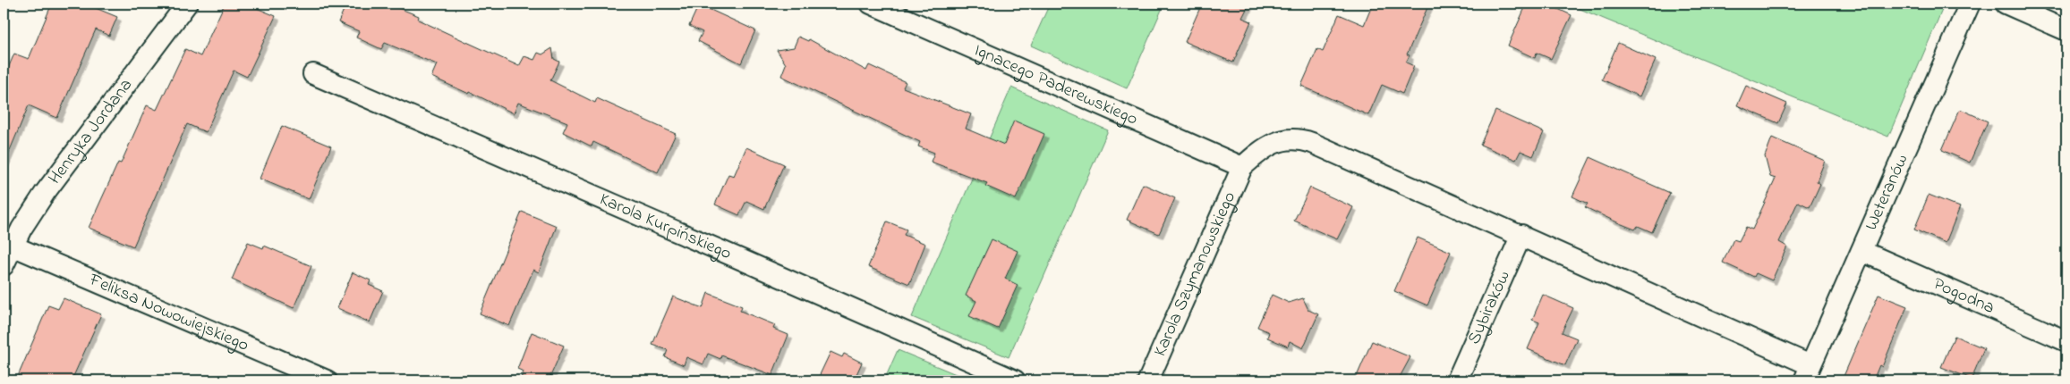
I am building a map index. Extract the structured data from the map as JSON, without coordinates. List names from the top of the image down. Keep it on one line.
{"streets":{"street":["Ignacego Paderewskiego","Henryka Jordana","Weteranów","Karola Kurpińskiego","Karola Szymanowskiego","Pogodna","Sybiraków","Feliksa Nowowiejskiego"]},"crossings":[["Ignacego Paderewskiego","Karola Szymanowskiego"],["Henryka Jordana","Feliksa Nowowiejskiego"],["Weteranów","Pogodna"]]}
